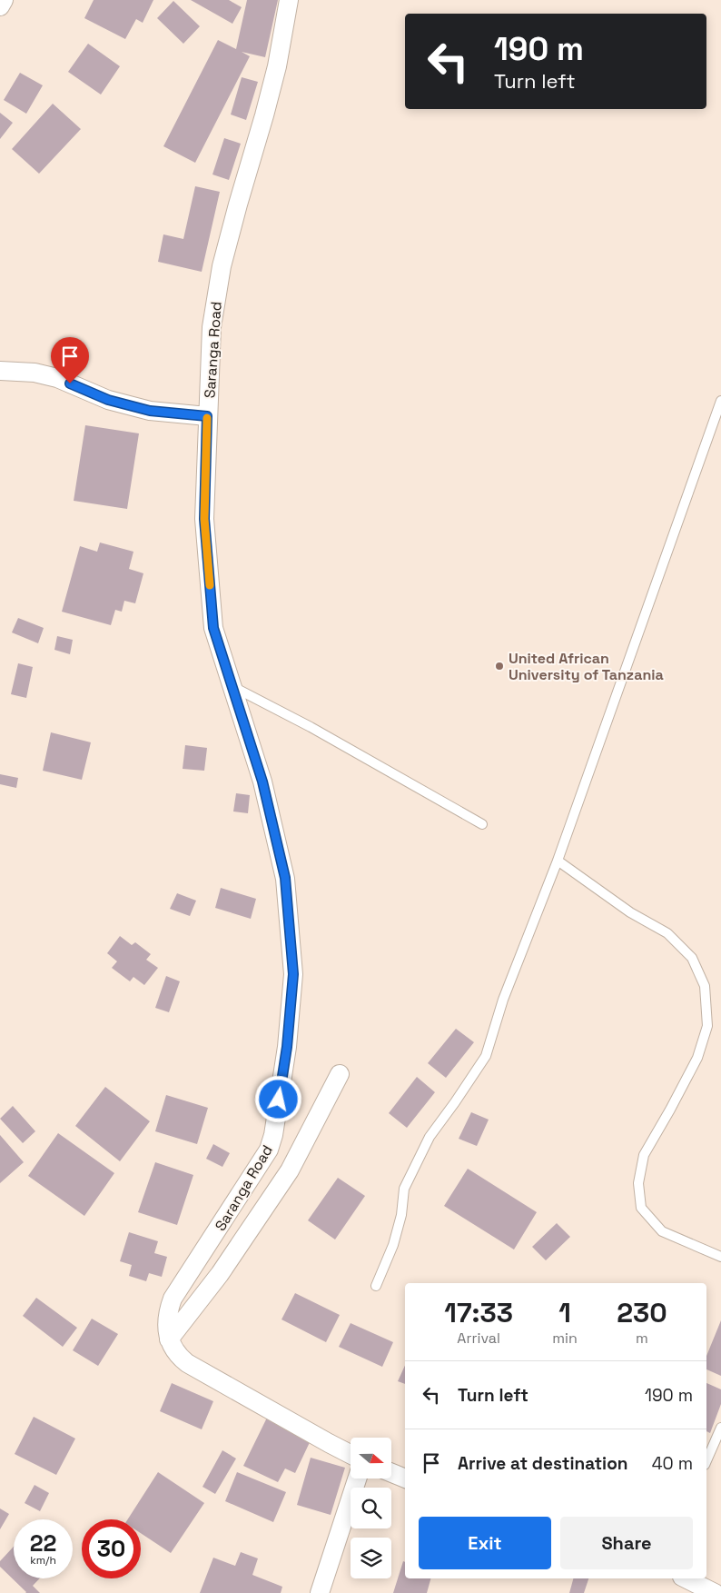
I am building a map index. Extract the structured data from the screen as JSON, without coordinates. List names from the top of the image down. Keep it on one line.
{"streets":{"street":["Saranga Road"]},"places":["United African University of Tanzania"],"north":"right","page":{"turn":["190 m","Turn left"],"eta":["17:33","Arrival","1","min","230","m"],"list":[{"name":"Turn left","value":"190 m"},{"name":"Arrive at destination","value":"40 m"}],"buttons":["Exit","Share"],"speed":"22 km/h","limit":"30"}}
